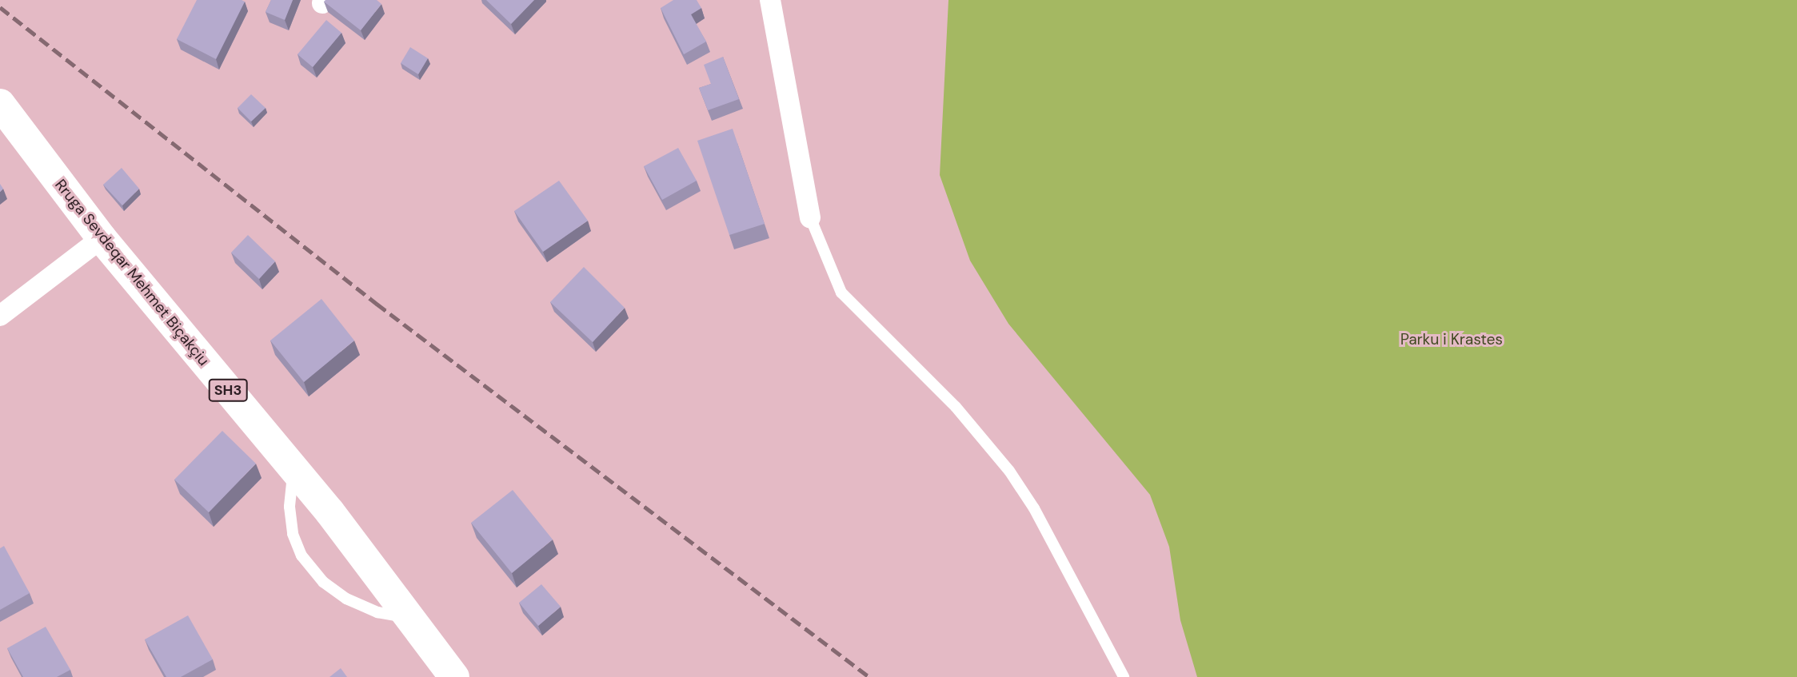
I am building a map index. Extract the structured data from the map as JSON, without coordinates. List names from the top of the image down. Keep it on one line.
{"streets":{"main road":["Rruga Sevdeqar Mehmet Biçakçiu","SH3"]},"parks":["Parku i Krastes"]}
